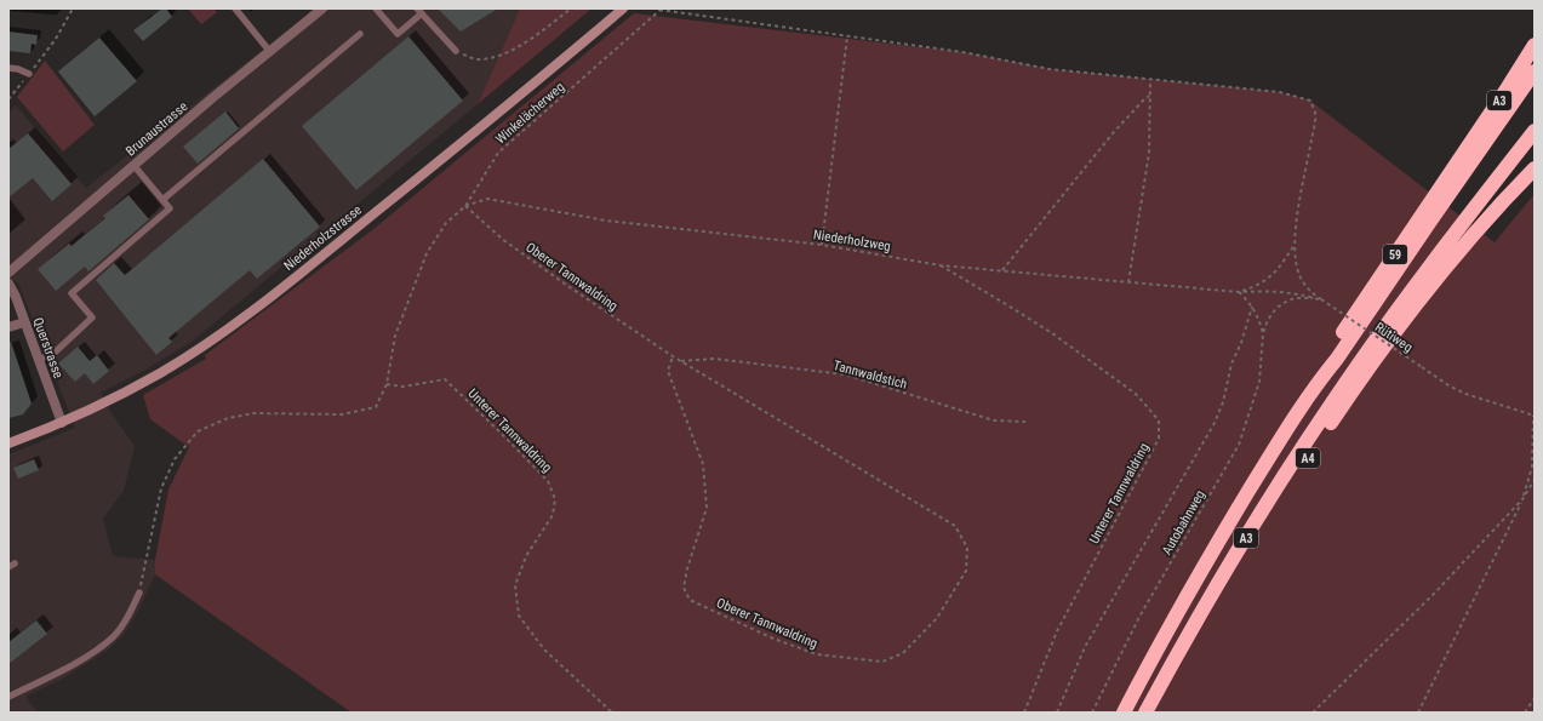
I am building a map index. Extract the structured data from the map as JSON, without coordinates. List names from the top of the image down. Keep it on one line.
{"streets":{"highway":["A3","59","A4"],"main road":["Niederholzstrasse"],"street":["Brunaustrasse","Querstrasse"],"path":["Winkelächerweg","Niederholzweg","Oberer Tannwaldring","Rütiweg","Tannwaldstich","Unterer Tannwaldring","Autobahnweg"]},"crossings":[["A3","59"],["Winkelächerweg","Niederholzweg"],["Winkelächerweg","Oberer Tannwaldring"],["Winkelächerweg","Unterer Tannwaldring"],["Niederholzstrasse","Querstrasse"],["Niederholzweg","Oberer Tannwaldring"],["Niederholzweg","Rütiweg"],["Niederholzweg","Unterer Tannwaldring"],["Niederholzweg","Autobahnweg"],["Oberer Tannwaldring","Tannwaldstich"],["Rütiweg","Autobahnweg"]]}
